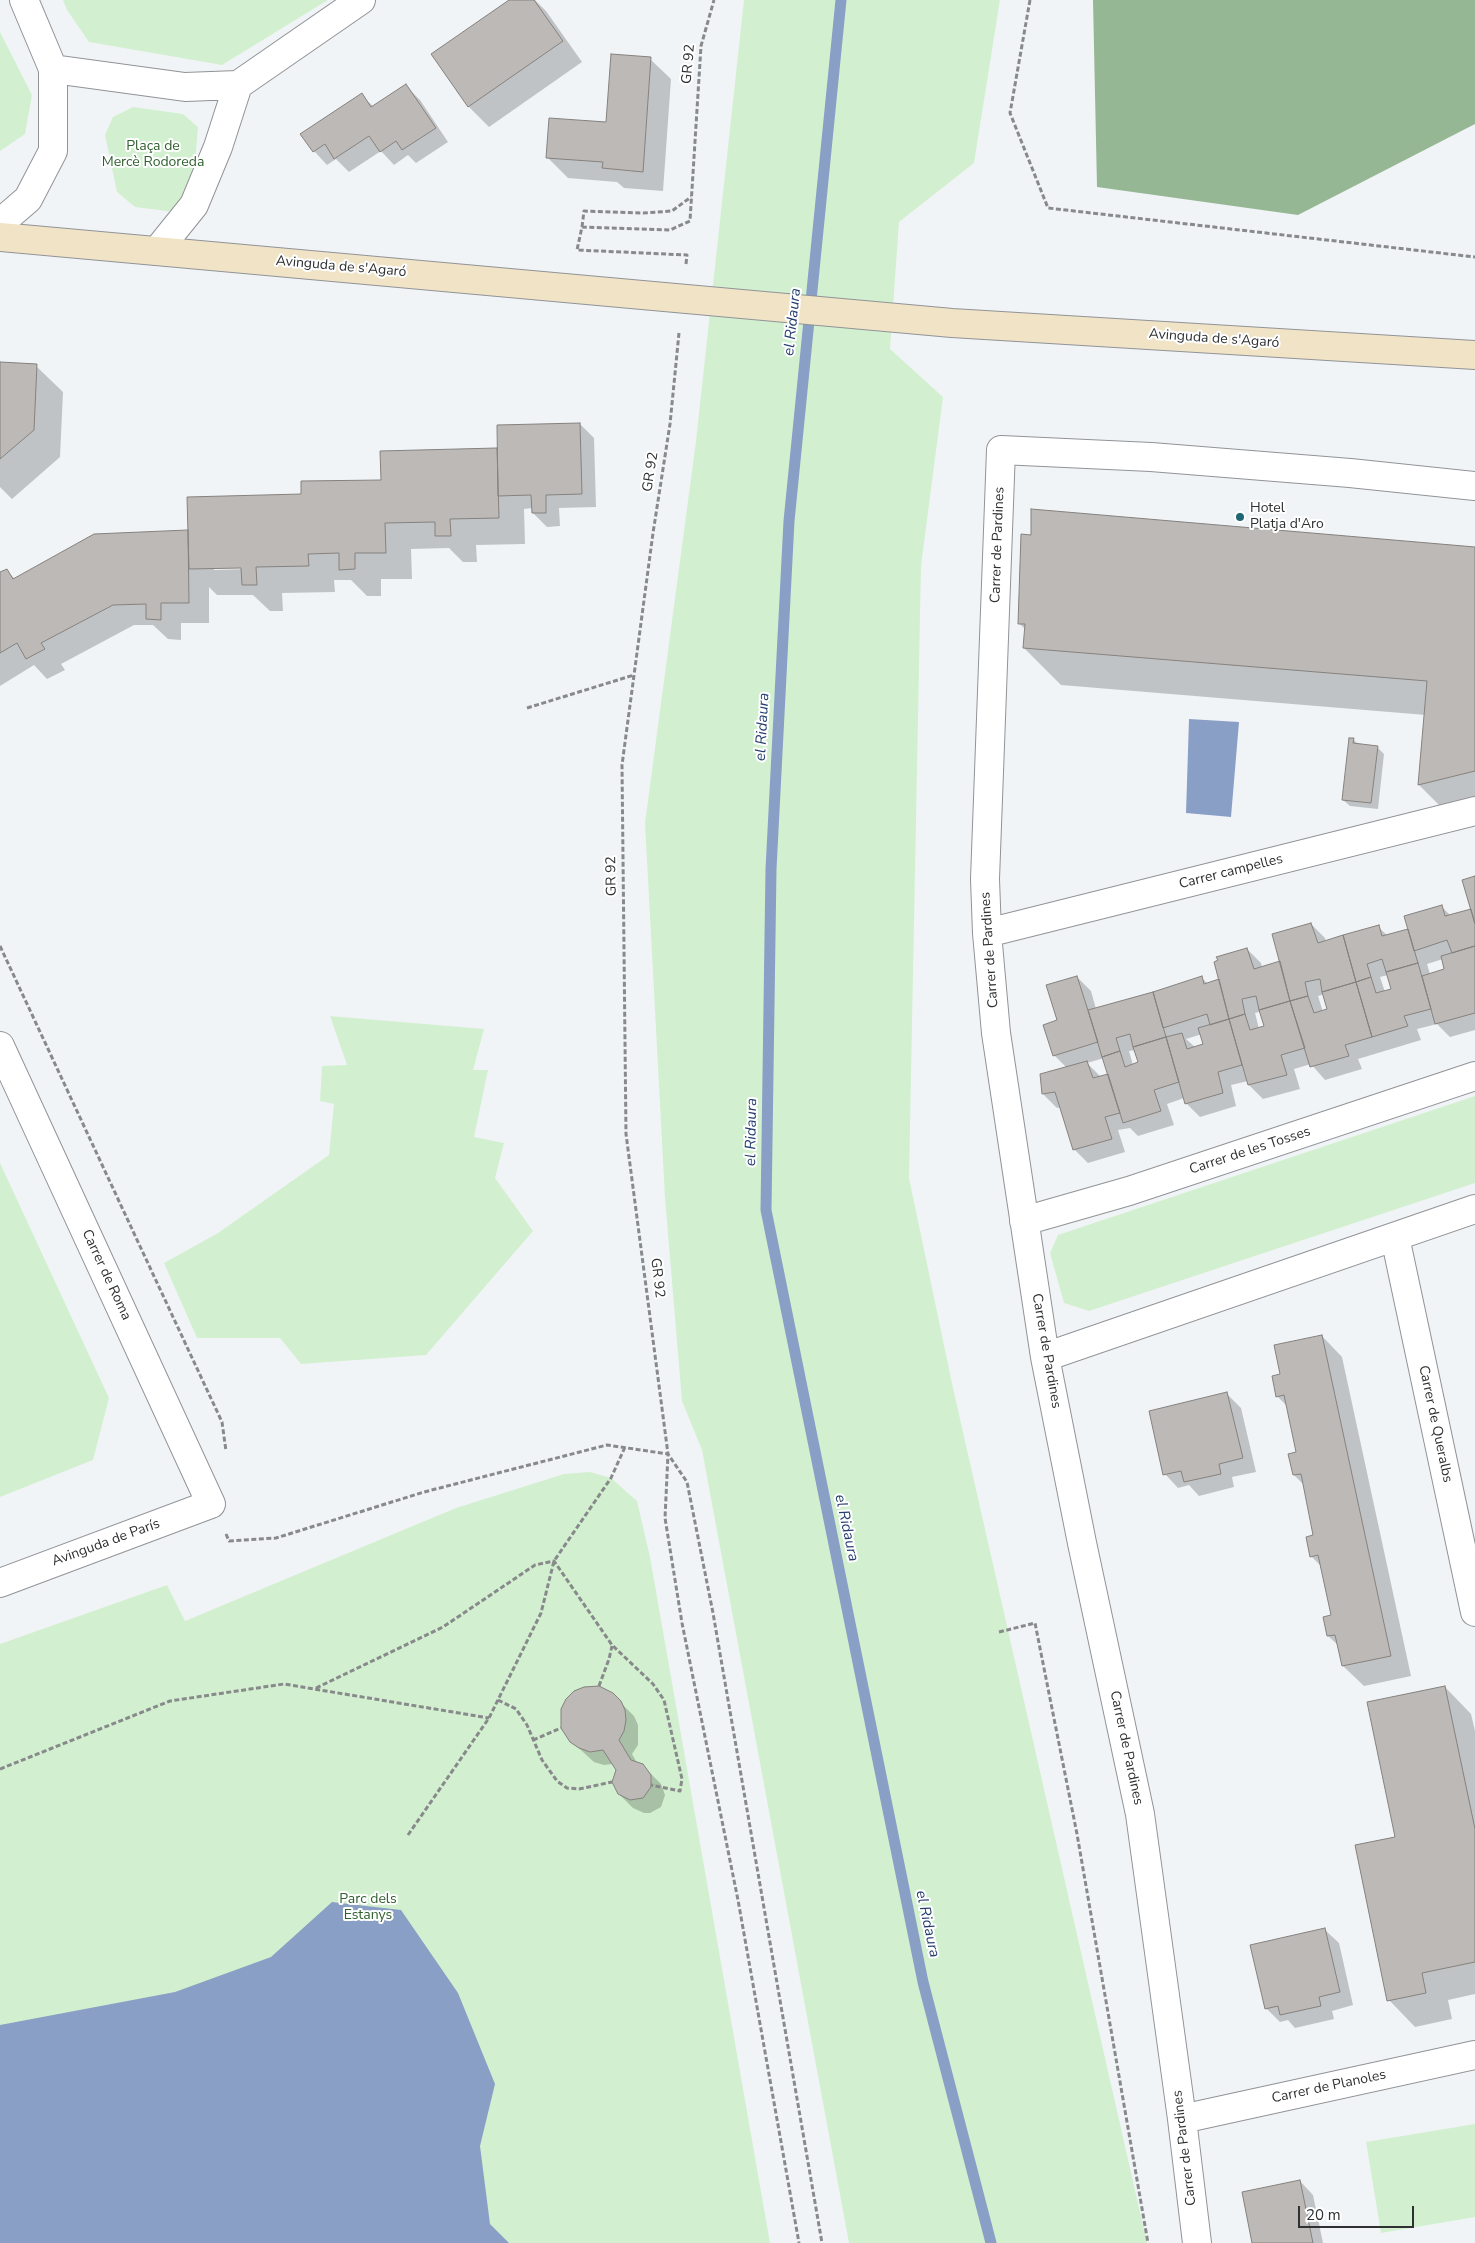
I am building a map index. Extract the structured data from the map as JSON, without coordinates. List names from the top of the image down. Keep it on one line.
{"streets":{"main road":["Avinguda de s'Agaró"],"street":["Carrer de Pardines","Carrer campelles","Carrer de les Tosses","Carrer de Roma","Carrer de Queralbs","Avinguda de París","Carrer de Planoles"],"path":["GR 92"]},"crossings":[["GR 92","Avinguda de s'Agaró"],["Carrer de Pardines","Carrer campelles"],["Carrer de Pardines","Carrer de les Tosses"],["Carrer de Pardines","Carrer de Planoles"],["Carrer de Roma","Avinguda de París"]],"water":["el Ridaura"],"parks":["Plaça de Mercè Rodoreda","Parc dels Estanys"],"places":["Hotel Platja d'Aro"],"scale_bar":"20 m"}
